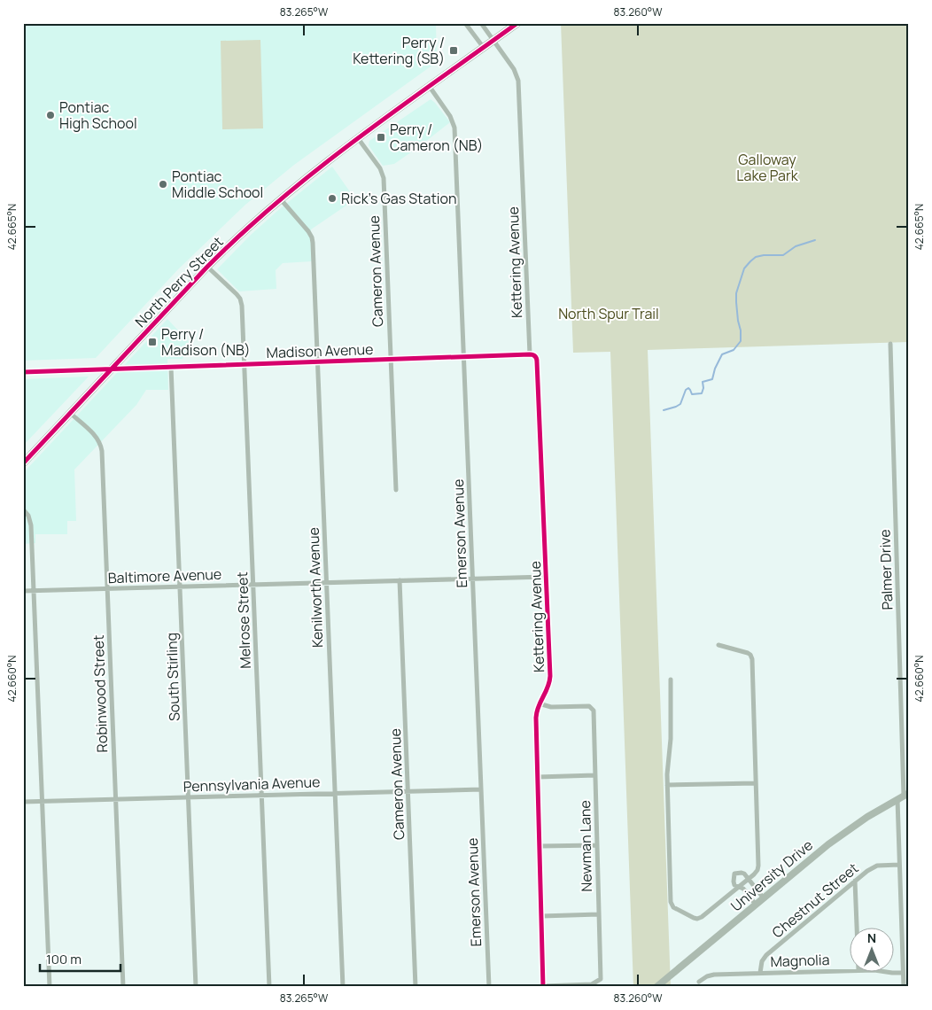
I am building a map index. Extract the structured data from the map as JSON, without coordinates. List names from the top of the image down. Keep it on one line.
{"streets":{"main road":["North Perry Street","University Drive"],"street":["Kettering Avenue","Cameron Avenue","Madison Avenue","Emerson Avenue","Palmer Drive","Baltimore Avenue","Kenilworth Avenue","Melrose Street","South Stirling","Robinwood Street","Pennsylvania Avenue","Newman Lane","Chestnut Street","Magnolia"]},"crossings":[["Kettering Avenue","North Perry Street"],["Kettering Avenue","Madison Avenue"],["Kettering Avenue","Baltimore Avenue"],["Kettering Avenue","Newman Lane"],["Cameron Avenue","North Perry Street"],["Cameron Avenue","Madison Avenue"],["Cameron Avenue","Baltimore Avenue"],["Cameron Avenue","Pennsylvania Avenue"],["North Perry Street","Madison Avenue"],["North Perry Street","Emerson Avenue"],["North Perry Street","Kenilworth Avenue"],["North Perry Street","Melrose Street"],["North Perry Street","Robinwood Street"],["Madison Avenue","Emerson Avenue"],["Madison Avenue","Kenilworth Avenue"],["Madison Avenue","Melrose Street"],["Madison Avenue","South Stirling"],["Emerson Avenue","Baltimore Avenue"],["Emerson Avenue","Pennsylvania Avenue"],["Palmer Drive","University Drive"],["Palmer Drive","Chestnut Street"],["Palmer Drive","Magnolia"],["Baltimore Avenue","Kenilworth Avenue"],["Baltimore Avenue","Melrose Street"],["Baltimore Avenue","South Stirling"],["Baltimore Avenue","Robinwood Street"],["Kenilworth Avenue","Pennsylvania Avenue"],["Melrose Street","Pennsylvania Avenue"],["South Stirling","Pennsylvania Avenue"],["Robinwood Street","Pennsylvania Avenue"],["Chestnut Street","Magnolia"]],"parks":["Galloway Lake Park","North Spur Trail"],"places":{"transit":["Perry / Kettering (SB)","Perry / Cameron (NB)","Perry / Madison (NB)"],"other":["Pontiac High School","Pontiac Middle School","Rick's Gas Station"]},"scale_bar":"100 m","north":"top","coordinates":["83.265°W","83.260°W","42.665°N","42.660°N"]}
